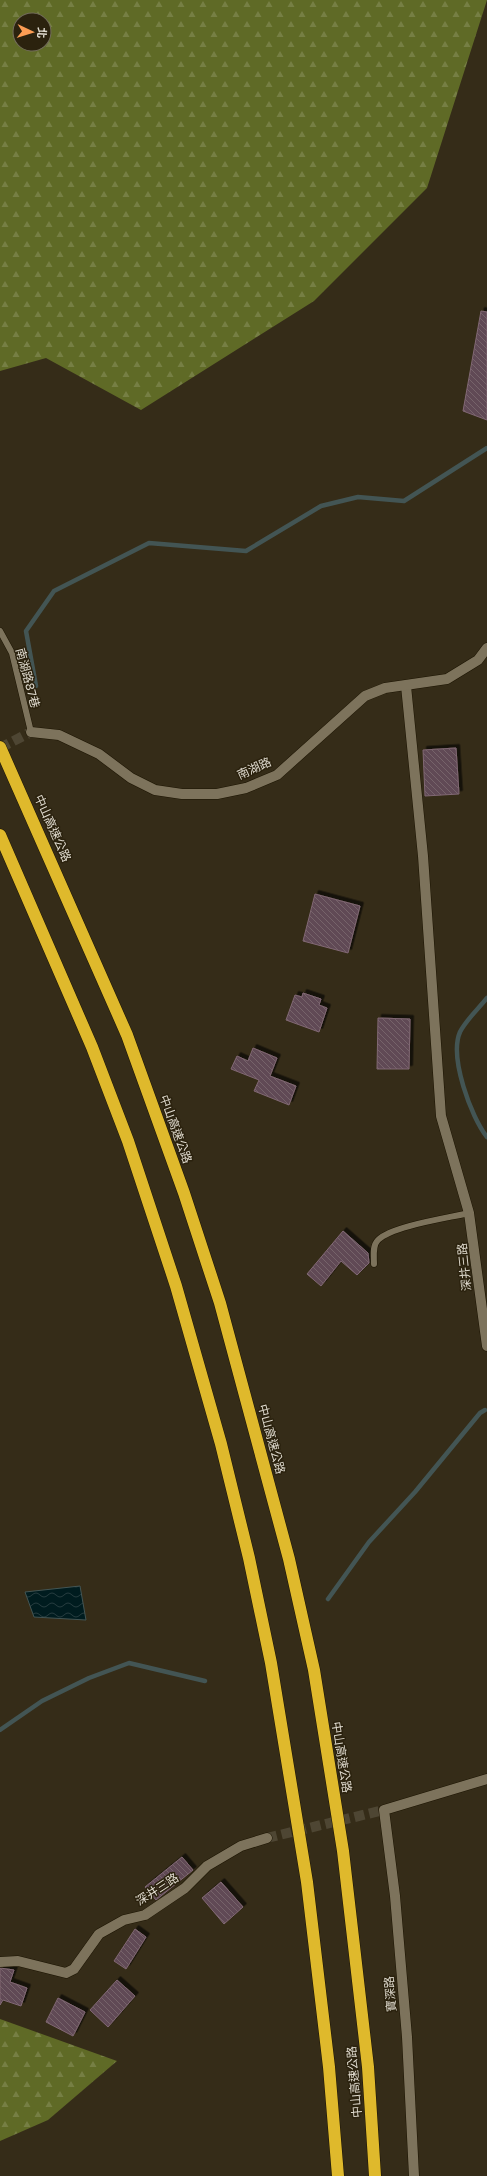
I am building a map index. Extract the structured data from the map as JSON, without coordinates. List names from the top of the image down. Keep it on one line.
{"streets":{"highway":["中山高速公路"],"street":["南湖路","深井三路","寶深路"],"lane":["南湖路87巷"]},"crossings":[["南湖路87巷","南湖路"],["南湖路","深井三路"]],"north":"right"}
